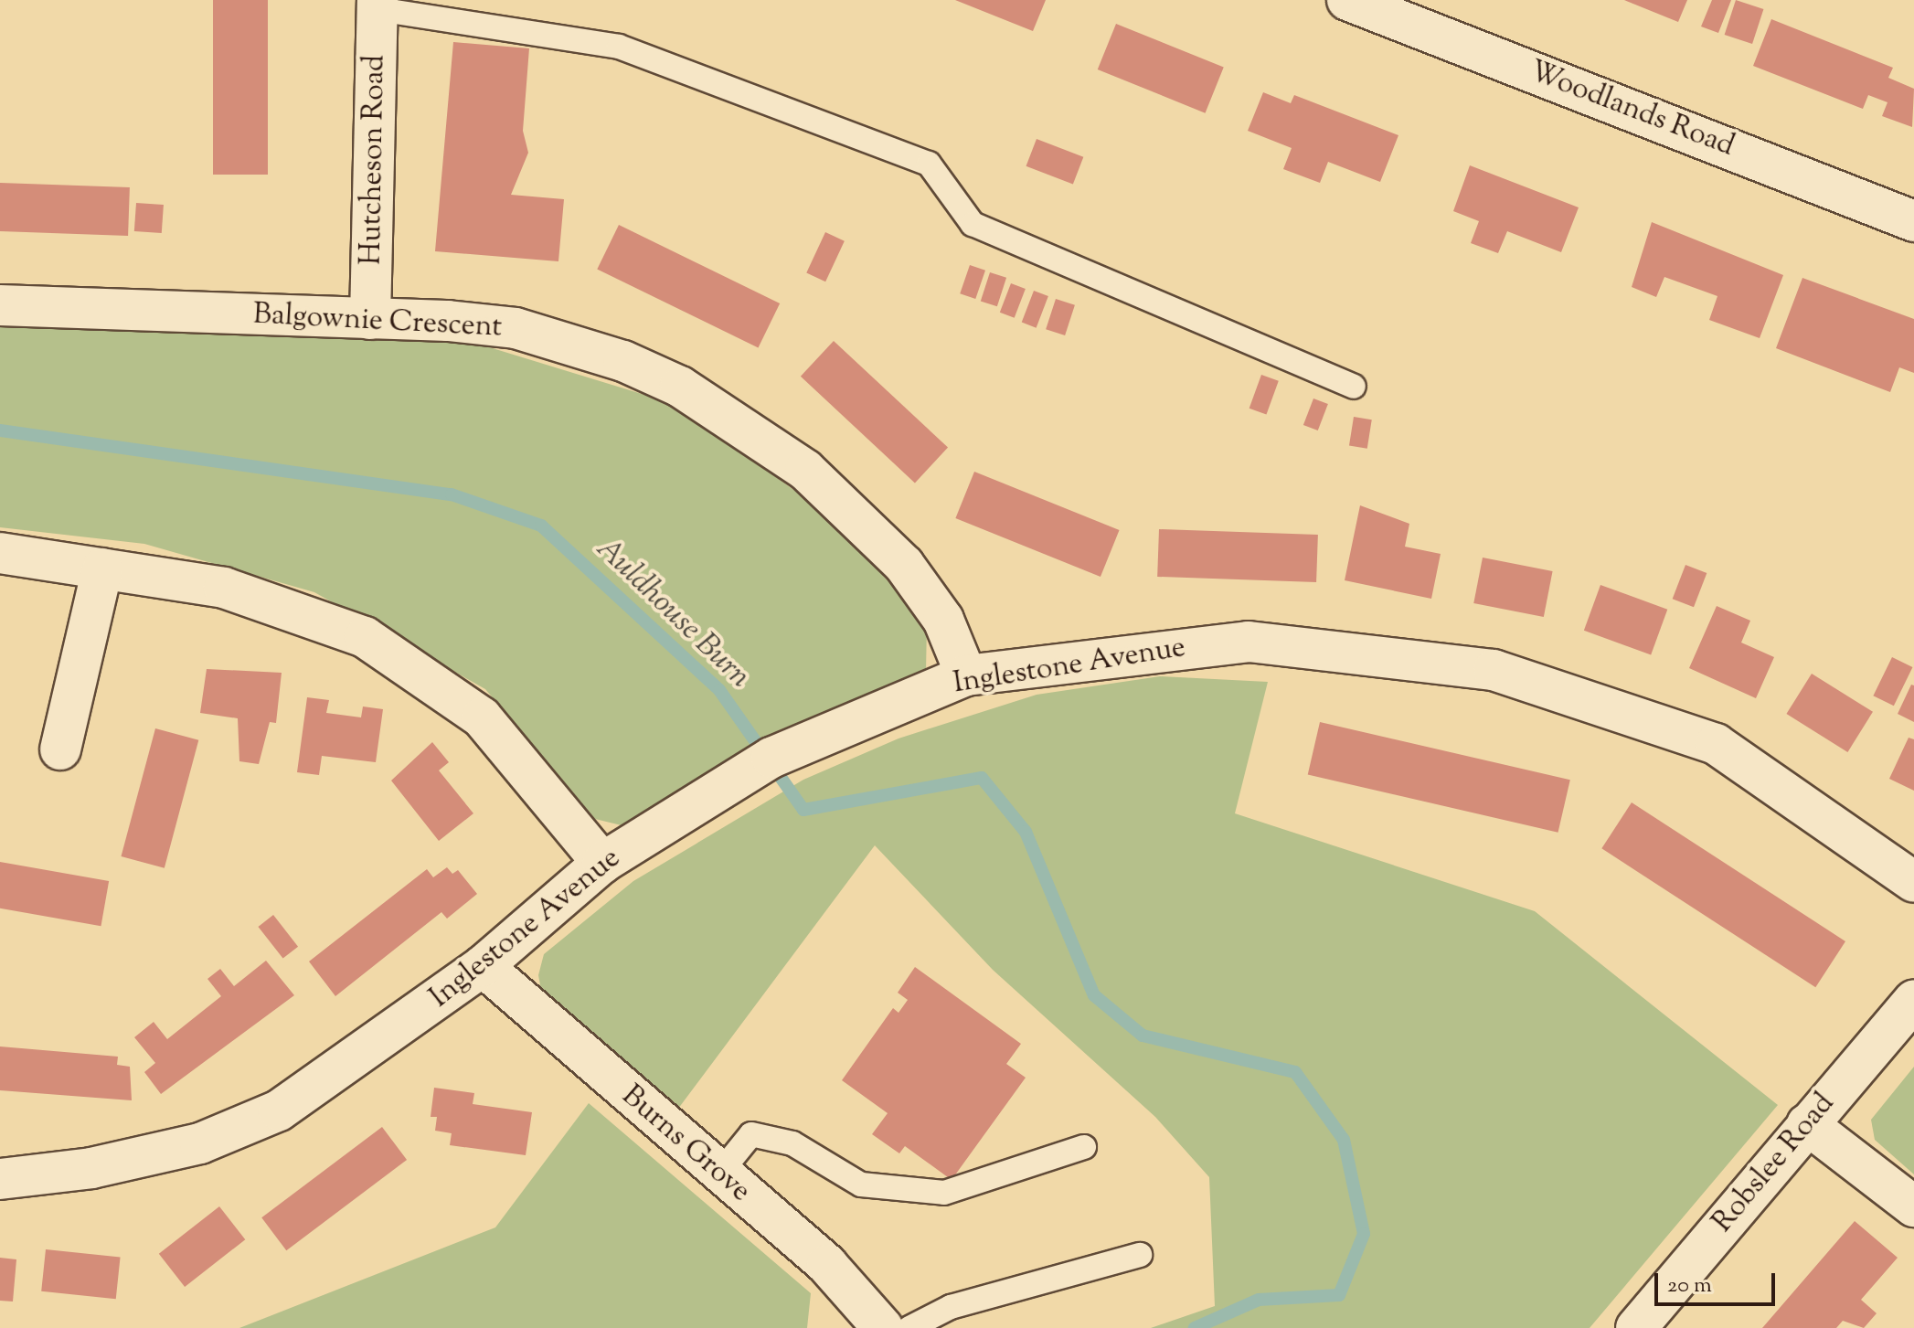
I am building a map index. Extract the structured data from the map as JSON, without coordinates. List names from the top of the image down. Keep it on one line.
{"streets":{"street":["Woodlands Road","Hutcheson Road","Balgownie Crescent","Inglestone Avenue","Burns Grove","Robslee Road"]},"crossings":[["Hutcheson Road","Balgownie Crescent"],["Balgownie Crescent","Inglestone Avenue"],["Inglestone Avenue","Burns Grove"]],"water":["Auldhouse Burn"],"scale_bar":"20 m"}
